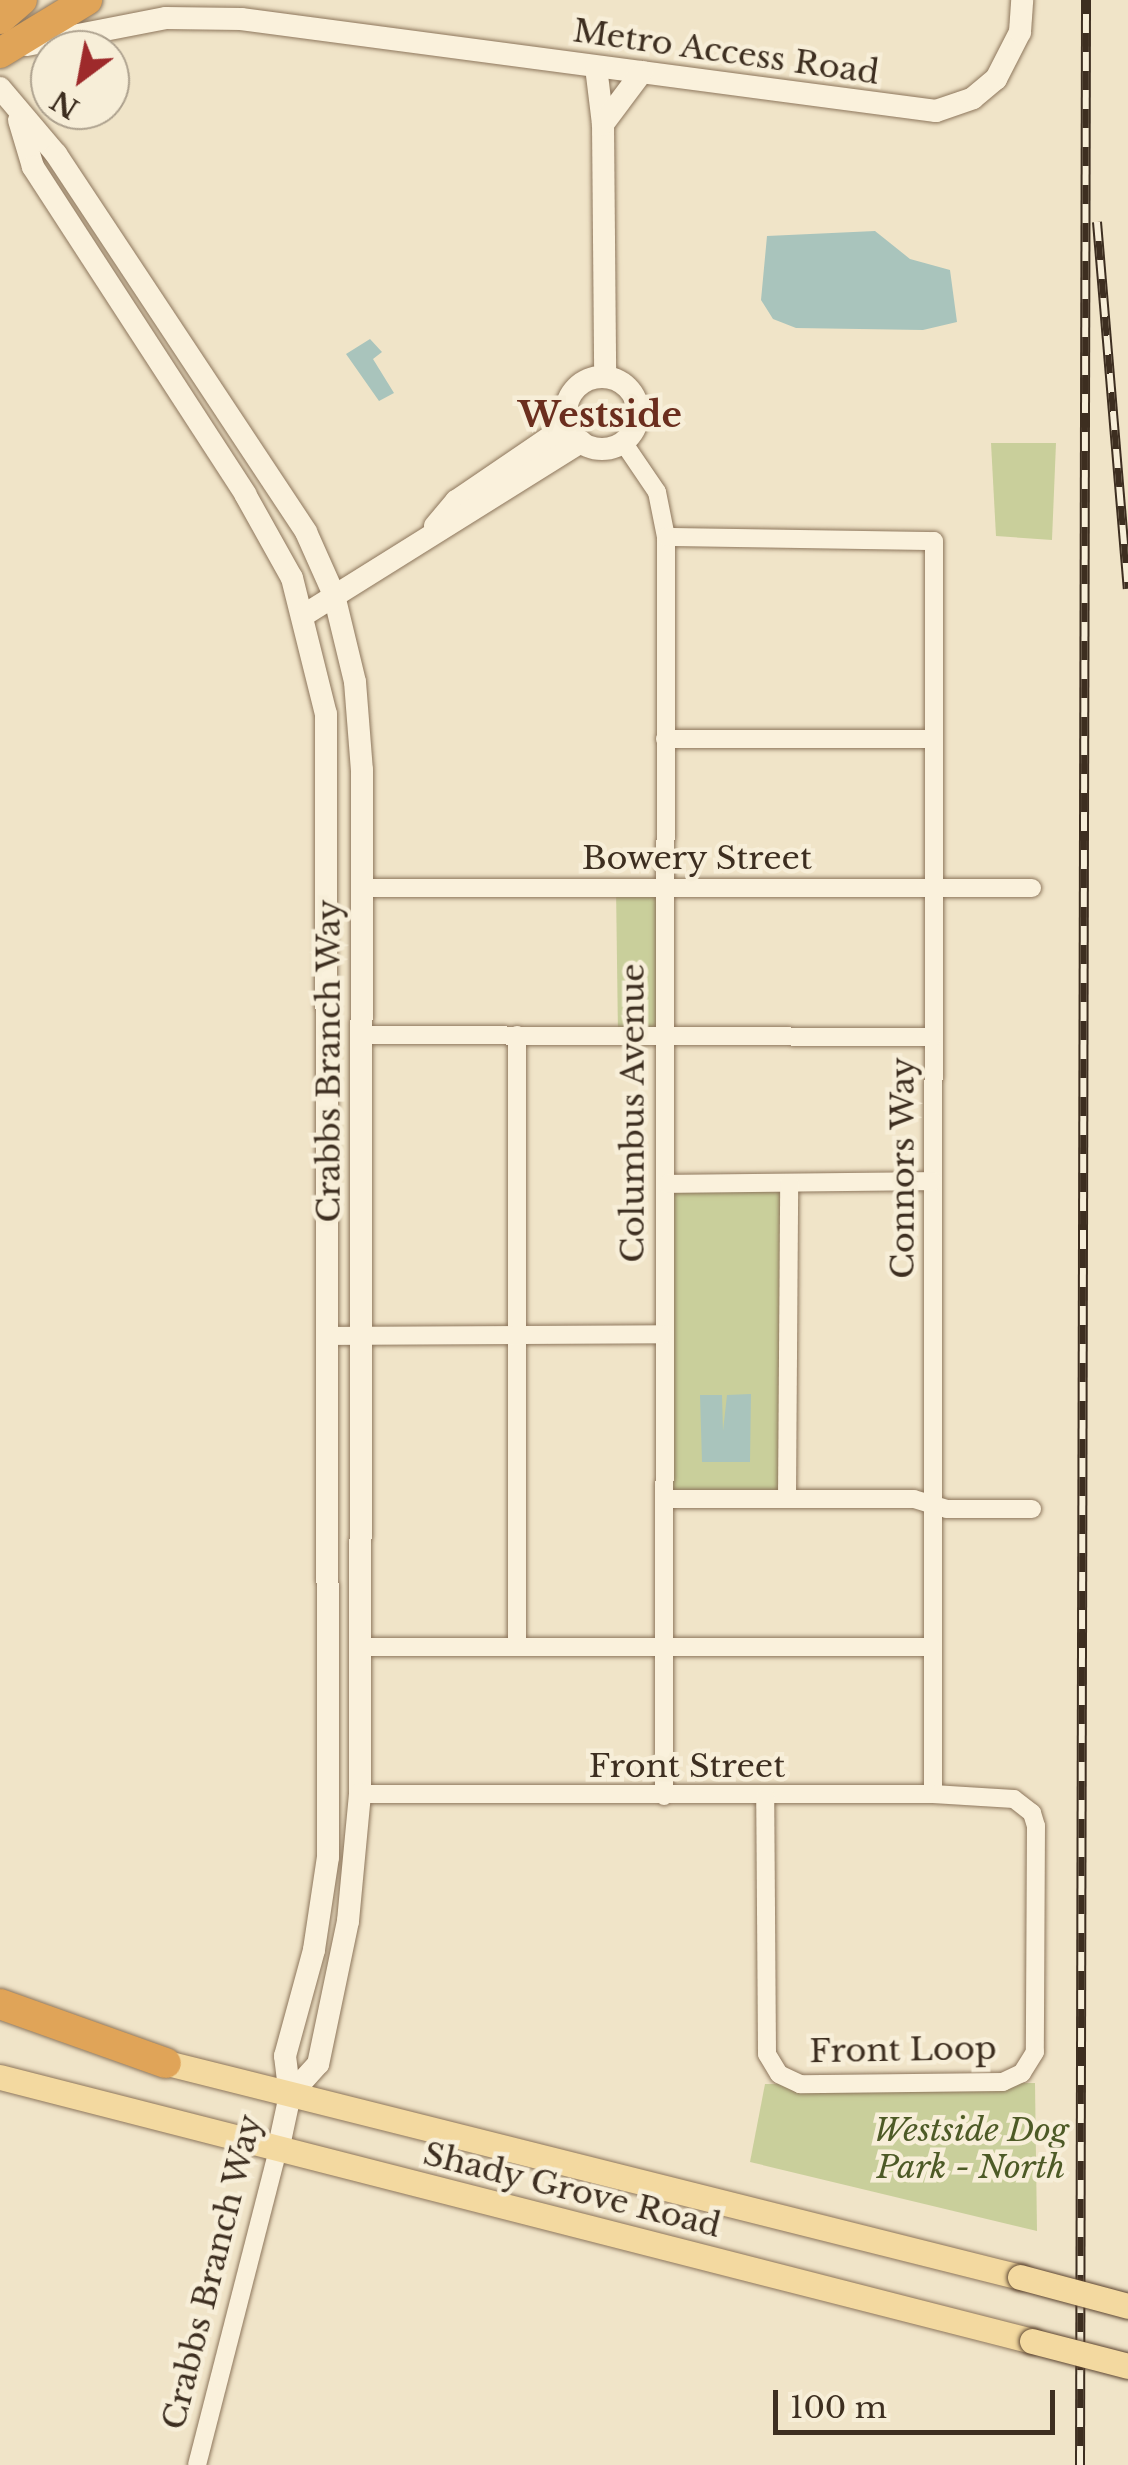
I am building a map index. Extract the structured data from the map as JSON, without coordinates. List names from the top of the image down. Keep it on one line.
{"streets":{"main road":["Metro Access Road","Crabbs Branch Way","Shady Grove Road"],"street":["Bowery Street","Columbus Avenue","Connors Way","Front Street","Front Loop"]},"crossings":[["Bowery Street","Crabbs Branch Way"],["Bowery Street","Columbus Avenue"],["Bowery Street","Connors Way"],["Crabbs Branch Way","Front Street"],["Crabbs Branch Way","Shady Grove Road"],["Columbus Avenue","Connors Way"],["Columbus Avenue","Front Street"],["Connors Way","Front Street"],["Front Street","Front Loop"]],"districts":["Westside"],"parks":["Westside Dog Park - North"],"scale_bar":"100 m","north":"bottom left"}
